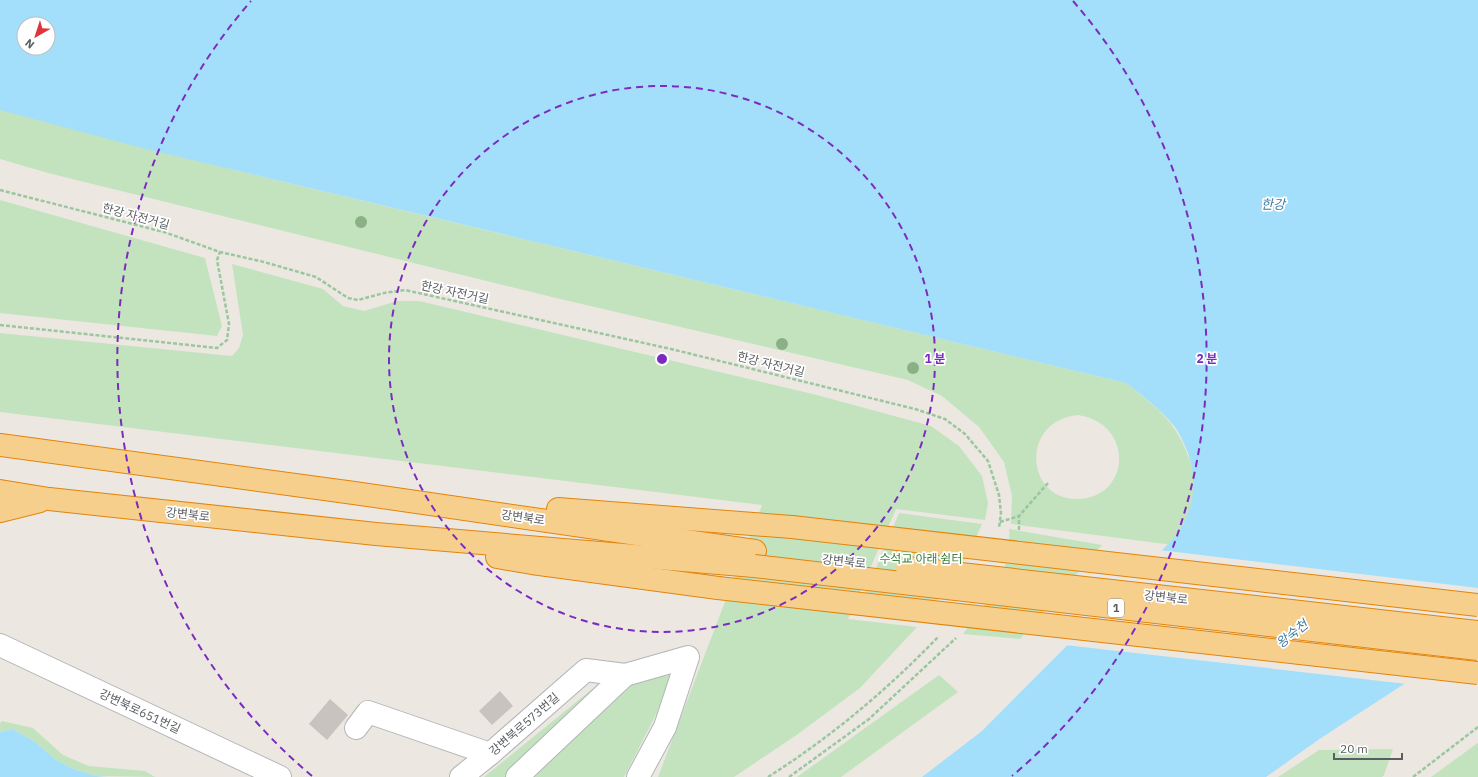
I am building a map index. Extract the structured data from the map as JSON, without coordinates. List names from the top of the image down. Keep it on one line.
{"streets":{"highway":["강변북로","1"],"street":["강변북로651번길","강변북로573번길"],"path":["한강 자전거길"]},"water":["한강","왕숙천"],"parks":["수석교 아래 쉼터"],"scale_bar":"20 m","north":"bottom left","rings":["1 분","2 분"]}
